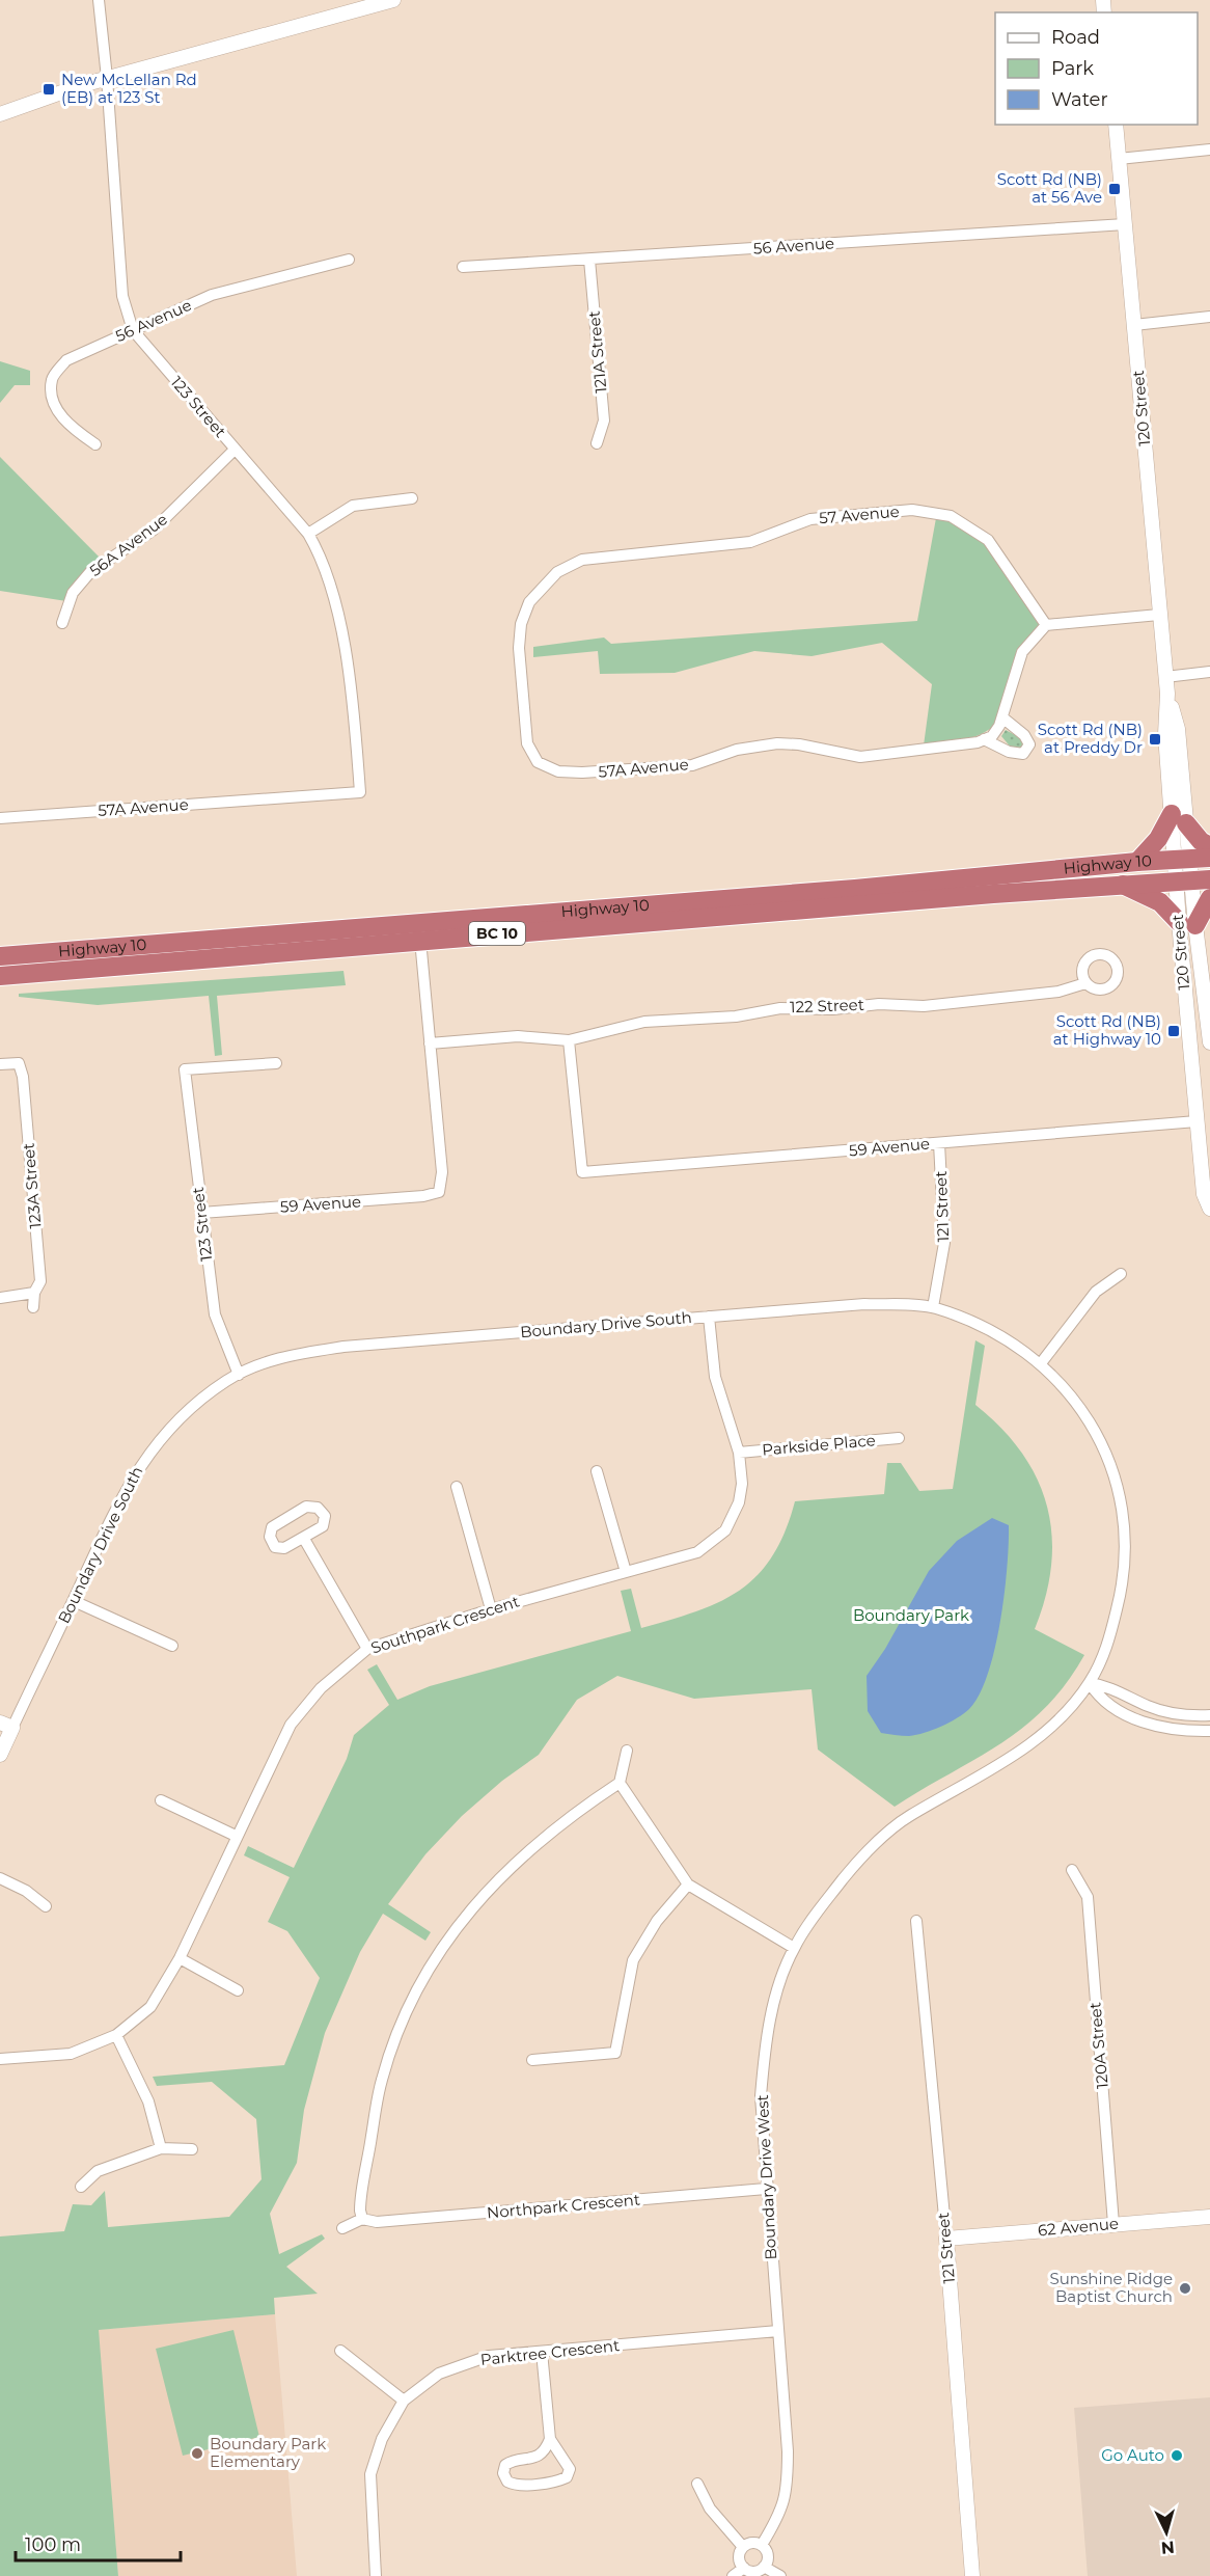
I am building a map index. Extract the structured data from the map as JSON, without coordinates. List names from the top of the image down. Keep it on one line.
{"streets":{"highway":["Highway 10","BC 10"],"street":["56 Avenue","121A Street","123 Street","120 Street","57 Avenue","56A Avenue","57A Avenue","122 Street","59 Avenue","123A Street","121 Street","Boundary Drive South","Parkside Place","Southpark Crescent","120A Street","Boundary Drive West","Northpark Crescent","62 Avenue","Parktree Crescent"]},"crossings":[["56 Avenue","121A Street"],["56 Avenue","123 Street"],["56 Avenue","120 Street"],["123 Street","56A Avenue"],["123 Street","57A Avenue"],["123 Street","59 Avenue"],["123 Street","Boundary Drive South"],["120 Street","Highway 10"],["120 Street","59 Avenue"],["57 Avenue","57A Avenue"],["122 Street","59 Avenue"],["59 Avenue","121 Street"],["121 Street","Boundary Drive South"],["121 Street","62 Avenue"],["Boundary Drive South","Southpark Crescent"],["Boundary Drive South","Boundary Drive West"],["Parkside Place","Southpark Crescent"],["120A Street","62 Avenue"],["Boundary Drive West","Northpark Crescent"],["Boundary Drive West","Parktree Crescent"]],"parks":["Boundary Park"],"places":{"transit":["New McLellan Rd (EB) at 123 St","Scott Rd (NB) at 56 Ave","Scott Rd (NB) at Preddy Dr","Scott Rd (NB) at Highway 10"],"other":["Sunshine Ridge Baptist Church","Boundary Park Elementary","Go Auto"]},"legend":["Road","Park","Water"],"scale_bar":"100 m","north":"bottom"}
